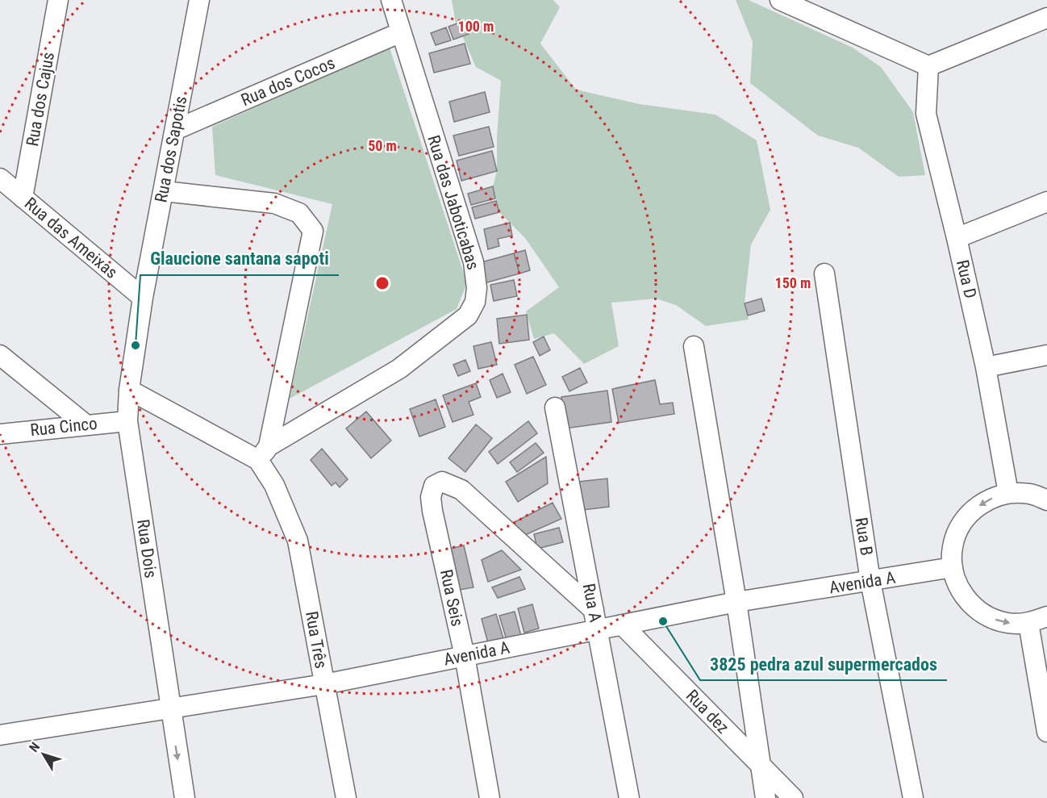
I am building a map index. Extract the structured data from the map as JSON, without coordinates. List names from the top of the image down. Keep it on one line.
{"streets":{"street":["Rua dos Cocos","Rua dos Cajus","Rua dos Sapotis","Rua das Jaboticabas","Rua das Ameixas","Rua D","Rua Cinco","Rua B","Rua Dois","Avenida A","Rua Seis","Rua A","Rua Três","Rua dez"]},"crossings":[["Rua dos Cocos","Rua dos Sapotis"],["Rua dos Cocos","Rua das Jaboticabas"],["Rua dos Cajus","Rua das Ameixas"],["Rua dos Sapotis","Rua das Ameixas"],["Rua dos Sapotis","Rua Dois"],["Rua das Jaboticabas","Rua Três"],["Rua das Ameixas","Rua Dois"],["Rua Cinco","Rua Dois"],["Rua B","Avenida A"],["Rua Dois","Avenida A"],["Avenida A","Rua Seis"],["Avenida A","Rua A"],["Avenida A","Rua Três"],["Avenida A","Rua dez"],["Rua Seis","Rua A"]],"places":["Glaucione santana sapoti","3825 pedra azul supermercados"],"north":"top left","rings":["100 m","50 m","150 m"]}
